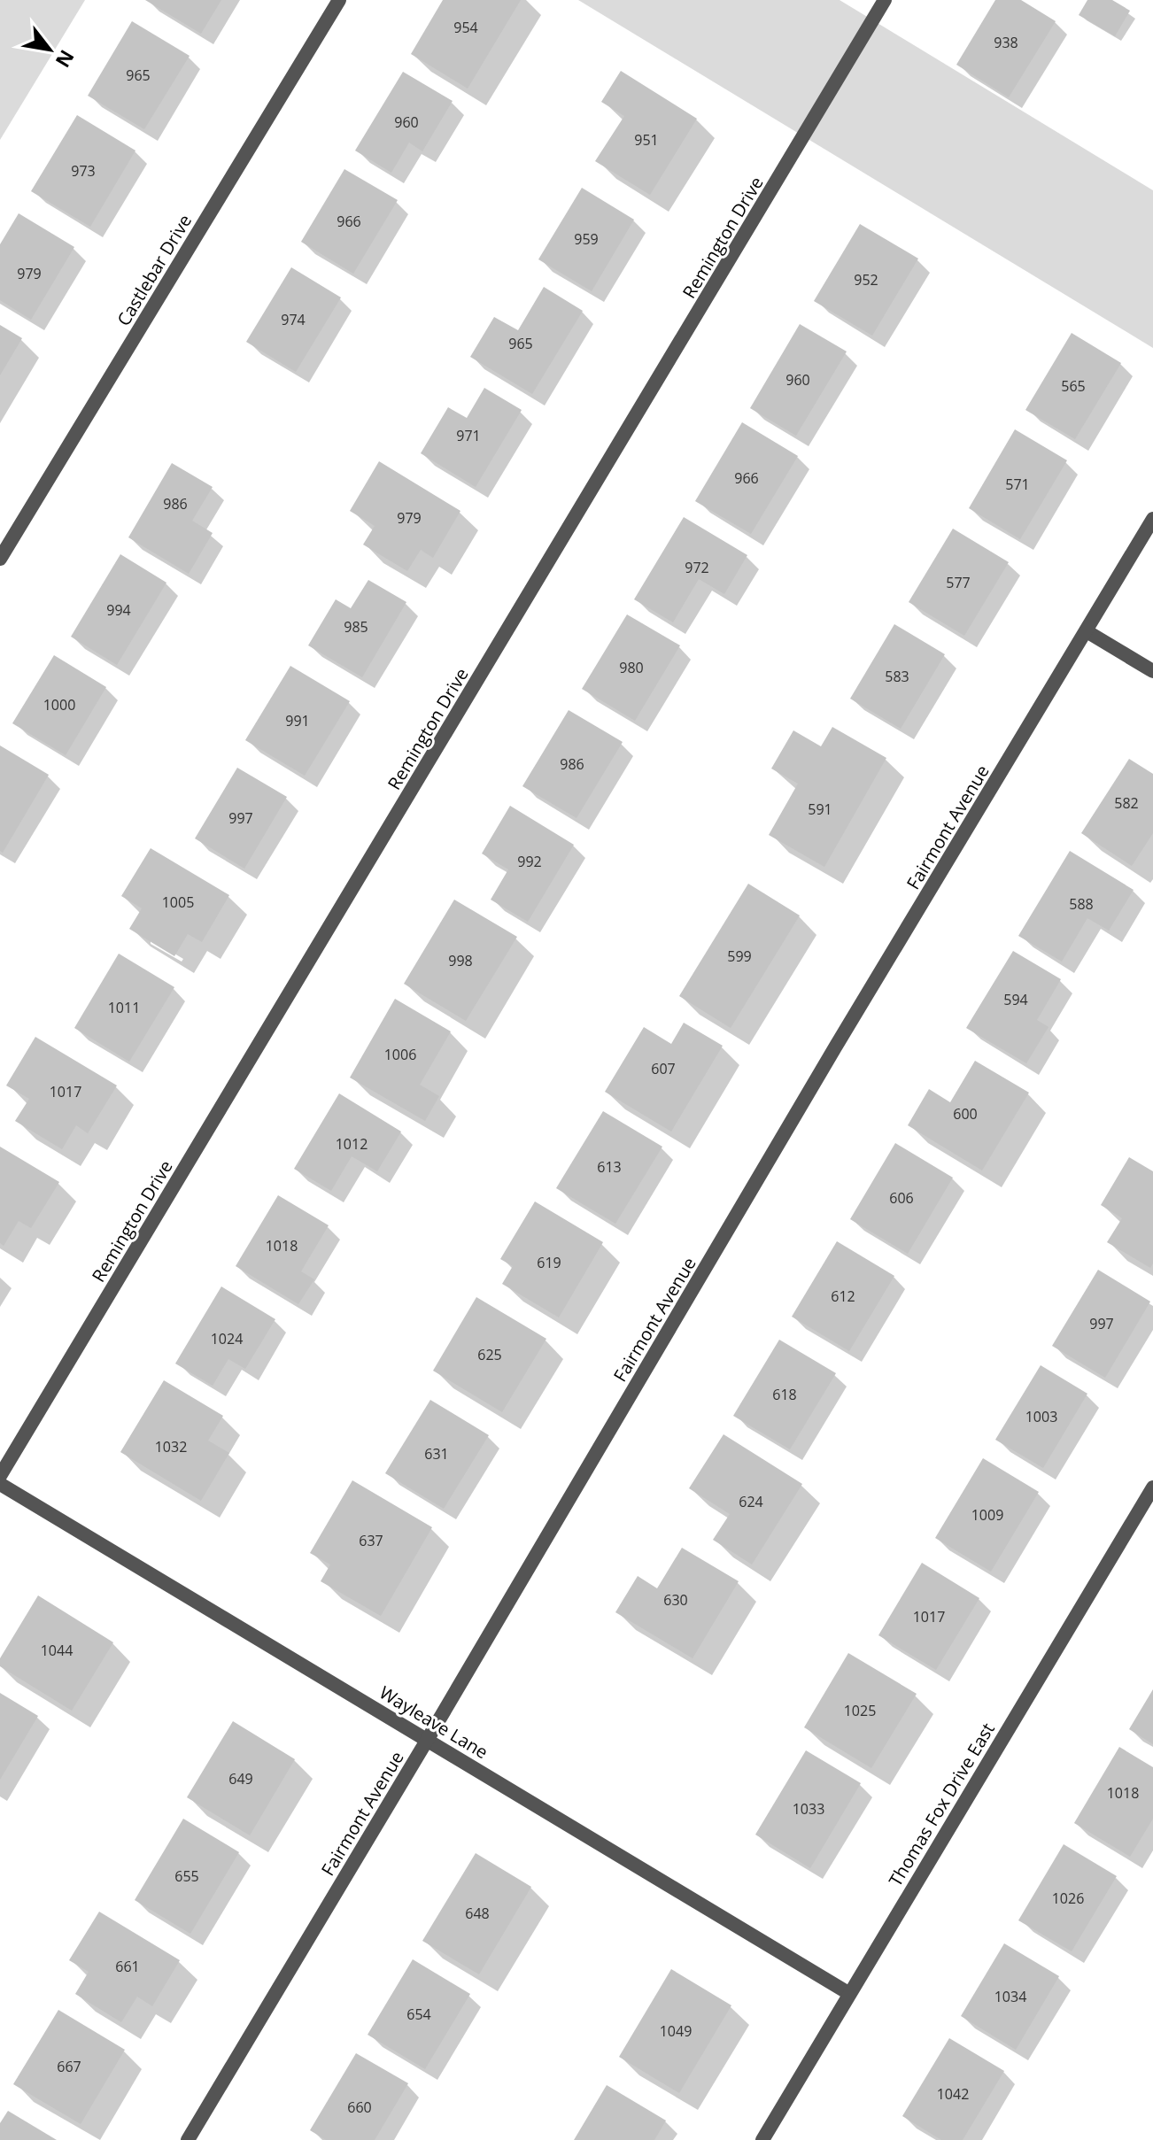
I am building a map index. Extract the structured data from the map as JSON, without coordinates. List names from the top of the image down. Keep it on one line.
{"streets":{"street":["Remington Drive","Castlebar Drive","Fairmont Avenue","Wayleave Lane","Thomas Fox Drive East"]},"crossings":[["Fairmont Avenue","Wayleave Lane"],["Wayleave Lane","Thomas Fox Drive East"]],"house_numbers":["954","938","965","960","951","973","966","959","979","952","974","965","960","565","971","966","571","986","979","972","577","994","985","980","583","1000","991","986","582","591","997","992","1005","588","599","998","594","1011","1006","607","1017","600","1012","613","606","1018","619","612","997","1024","625","618","1003","1032","631","624","1009","637","630","1017","1044","1025","649","1018","1033","655","1026","648","661","1034","654","1049","667","1042","660"],"north":"bottom right"}
